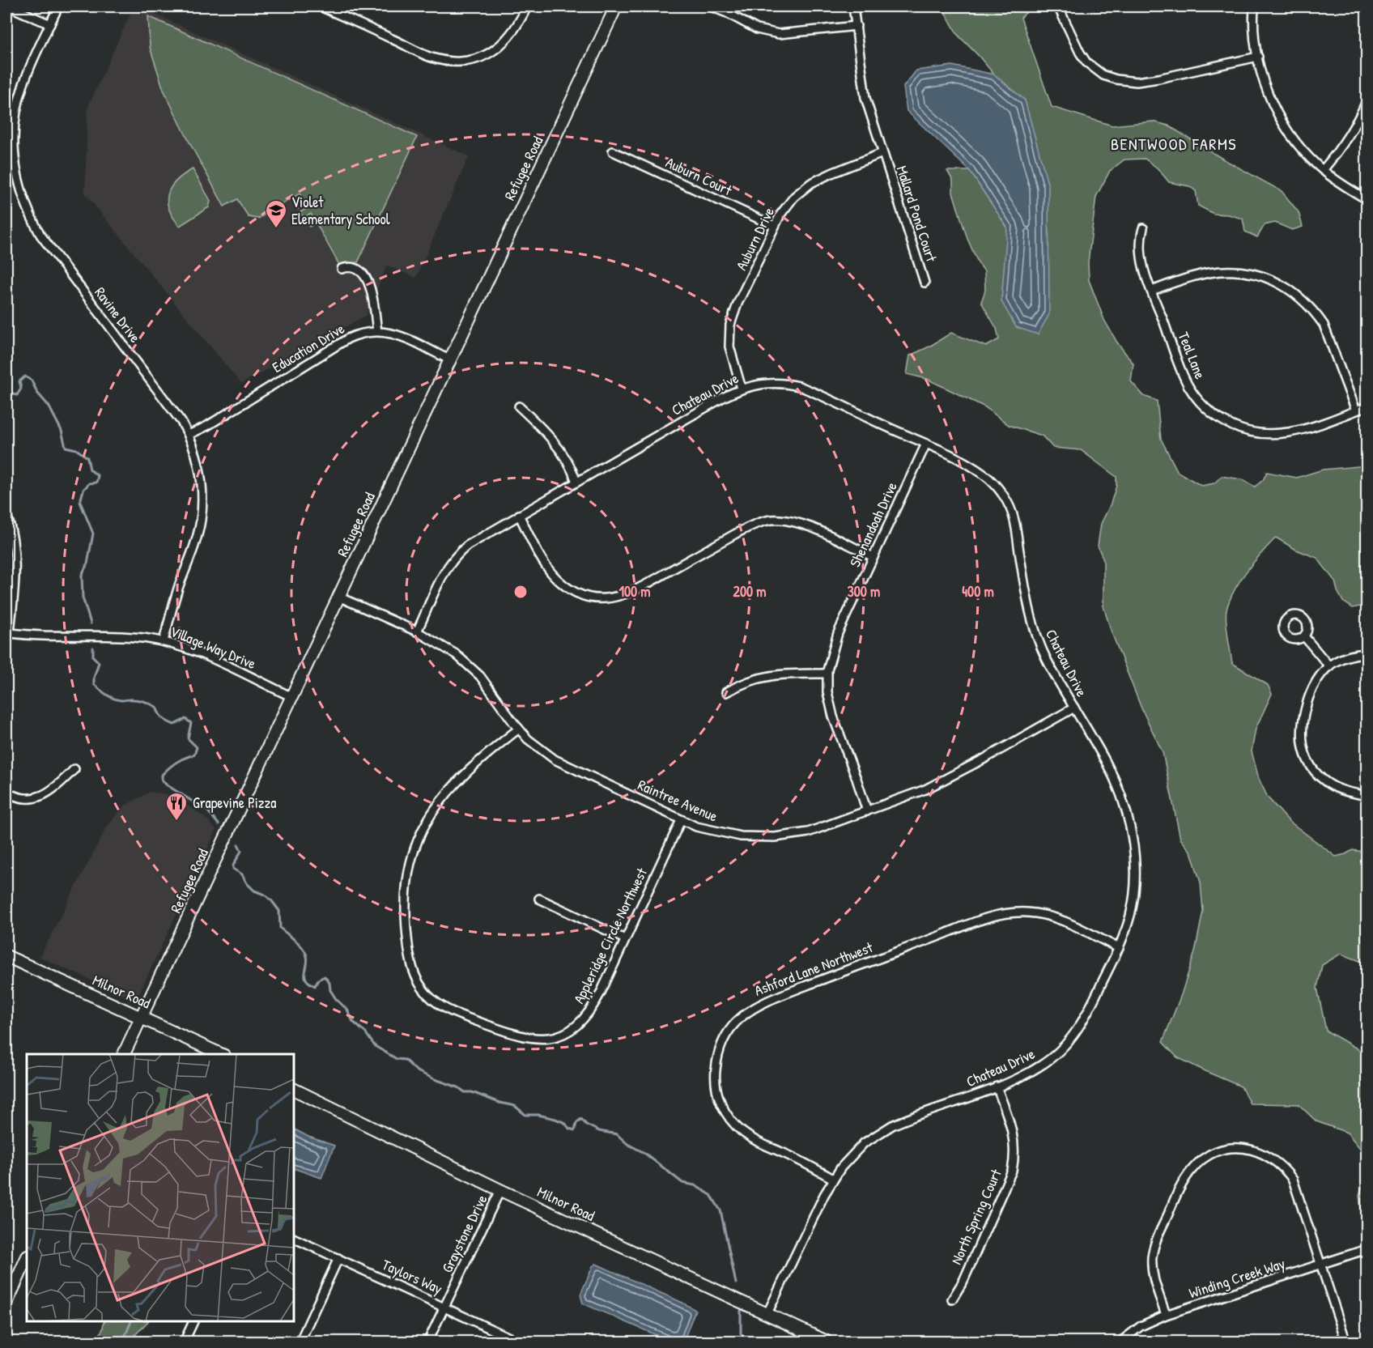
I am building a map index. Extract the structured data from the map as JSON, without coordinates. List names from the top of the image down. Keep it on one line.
{"streets":{"main road":["Refugee Road","Milnor Road"],"street":["Auburn Court","Mallard Pond Court","Auburn Drive","Ravine Drive","Education Drive","Teal Lane","Chateau Drive","Shenandoah Drive","Village Way Drive","Raintree Avenue","Appleridge Circle Northwest","Ashford Lane Northwest","North Spring Court","Graystone Drive","Taylors Way","Winding Creek Way"]},"crossings":[["Refugee Road","Education Drive"],["Refugee Road","Village Way Drive"],["Refugee Road","Raintree Avenue"],["Refugee Road","Milnor Road"],["Auburn Court","Auburn Drive"],["Mallard Pond Court","Auburn Drive"],["Auburn Drive","Chateau Drive"],["Ravine Drive","Education Drive"],["Ravine Drive","Village Way Drive"],["Chateau Drive","Shenandoah Drive"],["Chateau Drive","Raintree Avenue"],["Chateau Drive","Ashford Lane Northwest"],["Chateau Drive","Milnor Road"],["Chateau Drive","North Spring Court"],["Shenandoah Drive","Raintree Avenue"],["Raintree Avenue","Appleridge Circle Northwest"],["Milnor Road","Graystone Drive"],["Graystone Drive","Taylors Way"]],"districts":["BENTWOOD FARMS"],"places":{"school or university":["Violet Elementary School"],"restaurant":["Grapevine Pizza"]},"rings":["100 m","200 m","300 m","400 m"]}
